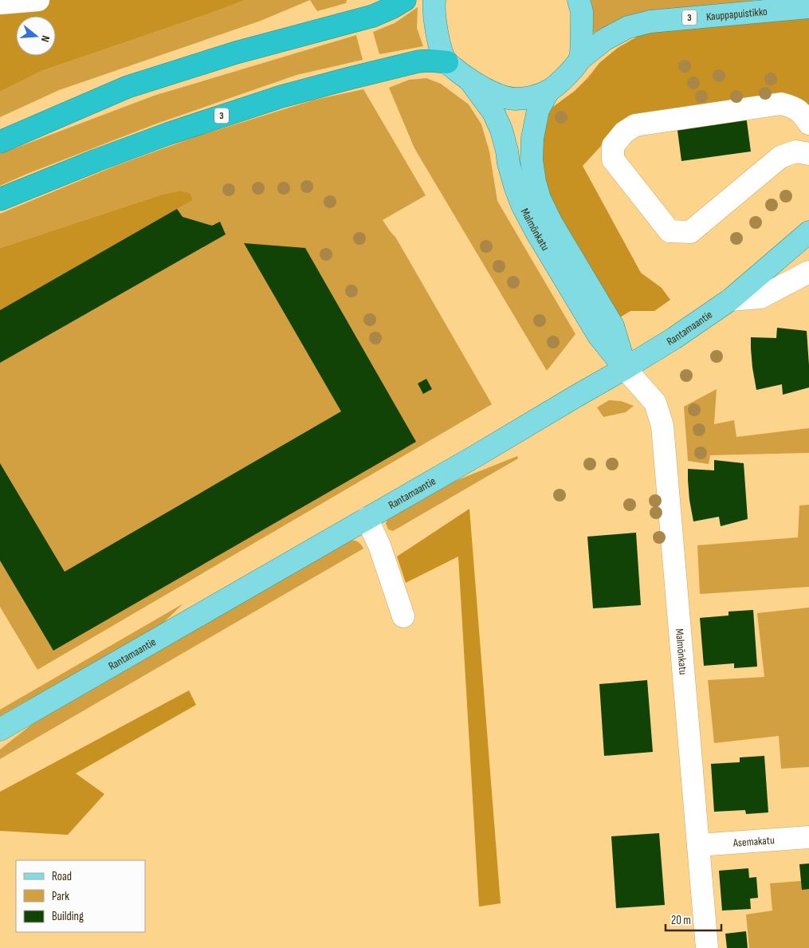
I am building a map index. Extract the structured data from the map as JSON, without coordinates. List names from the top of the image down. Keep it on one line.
{"streets":{"highway":["3"],"main road":["Kauppapuistikko","Malmönkatu","Rantamaantie"],"street":["Asemakatu"]},"crossings":[["Kauppapuistikko","3"],["3","Malmönkatu"],["Malmönkatu","Rantamaantie"],["Malmönkatu","Asemakatu"]],"legend":["Road","Park","Building"],"scale_bar":"20 m","north":"right"}
